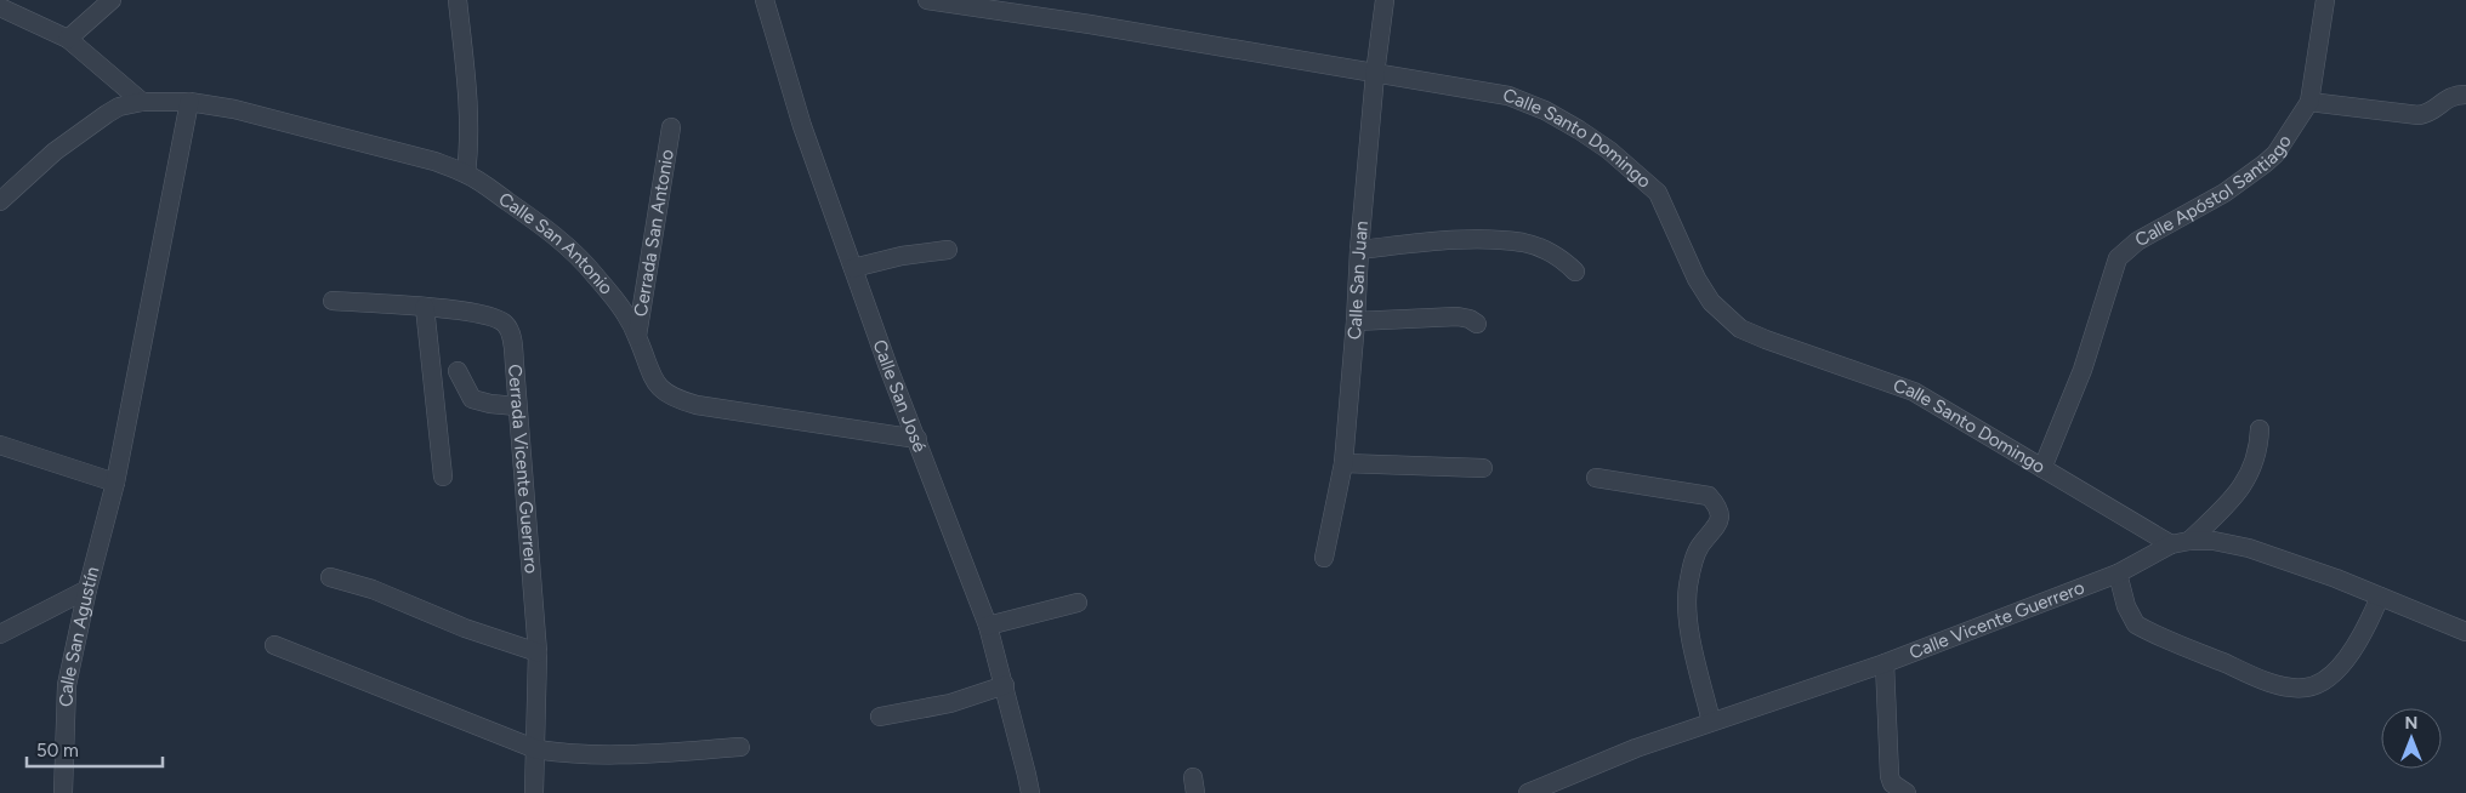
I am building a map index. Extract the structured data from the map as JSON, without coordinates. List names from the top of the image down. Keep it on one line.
{"streets":{"street":["Calle Santo Domingo","Calle Apóstol Santiago","Cerrada San Antonio","Calle San Antonio","Calle San Juan","Calle San José","Cerrada Vicente Guerrero","Calle Vicente Guerrero","Calle San Agustín"]},"crossings":[["Calle Santo Domingo","Calle Apóstol Santiago"],["Calle Santo Domingo","Calle San Juan"],["Calle Santo Domingo","Calle Vicente Guerrero"],["Cerrada San Antonio","Calle San Antonio"],["Calle San Antonio","Calle San José"],["Calle San Antonio","Calle San Agustín"]],"scale_bar":"50 m","north":"top"}
